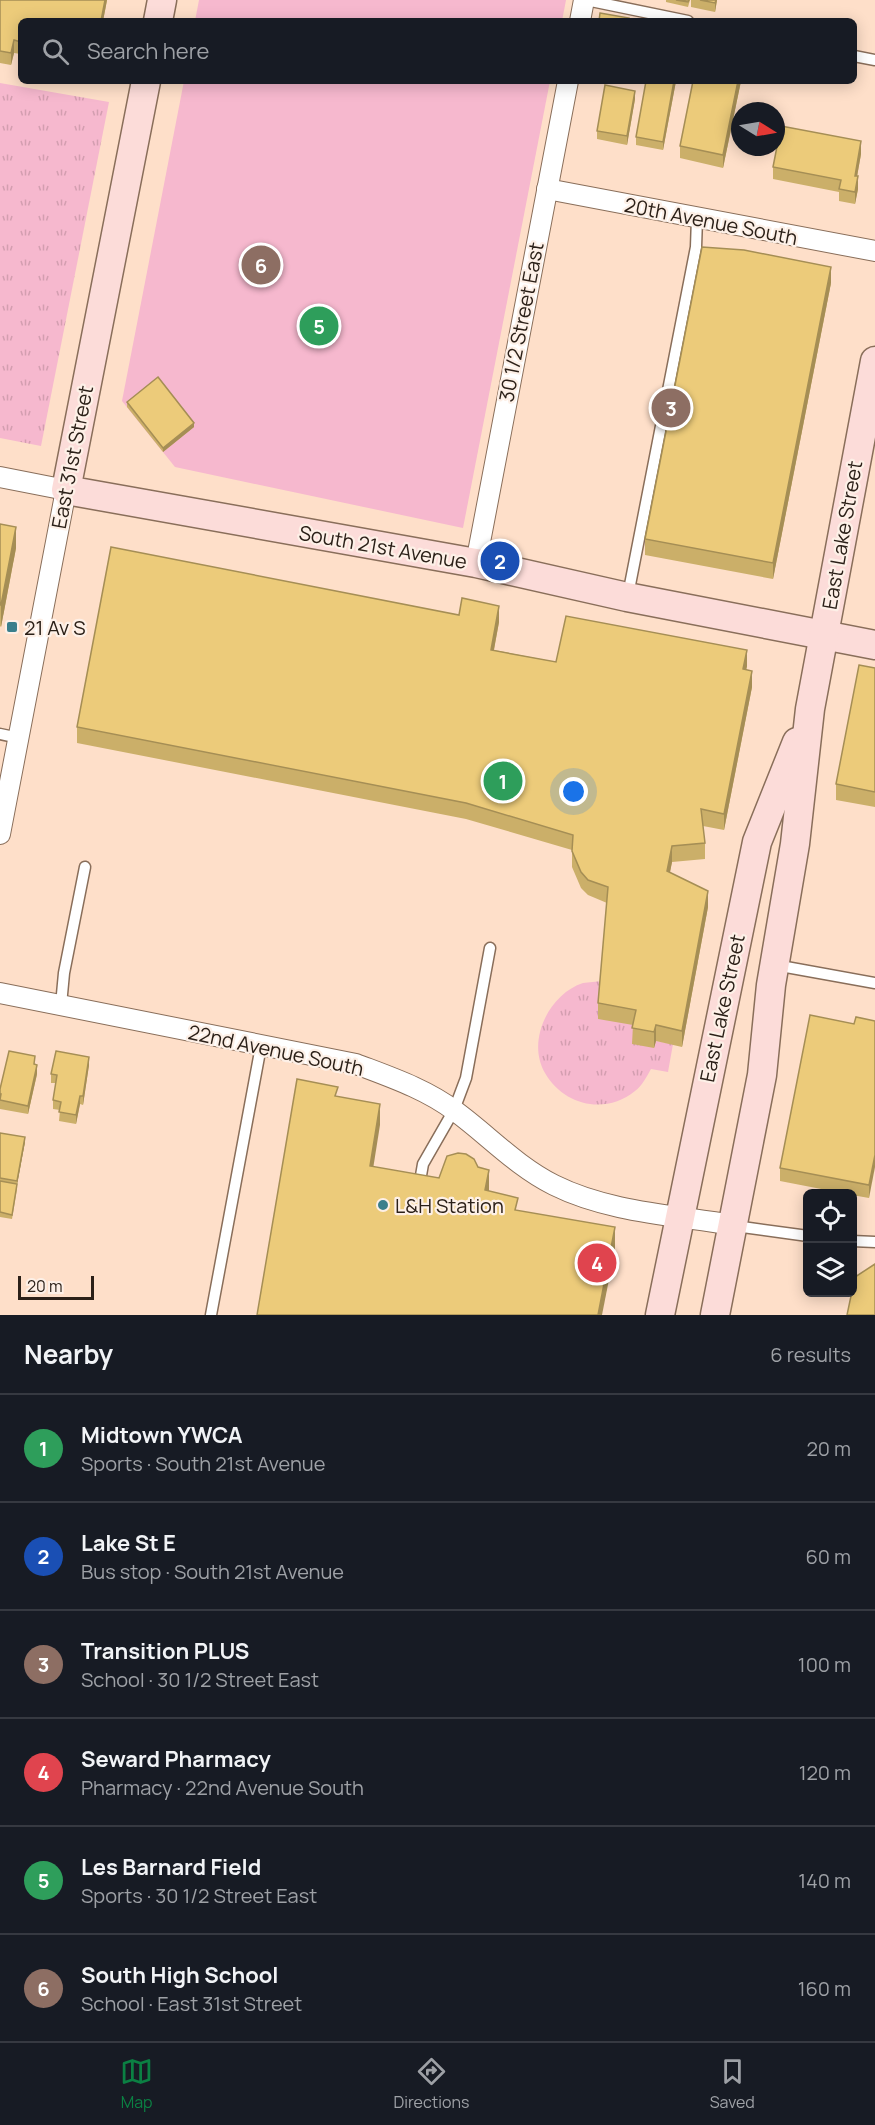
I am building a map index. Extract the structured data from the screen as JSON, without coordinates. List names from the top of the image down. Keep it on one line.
{"streets":{"main road":["East 31st Street","East Lake Street","South 21st Avenue"],"street":["20th Avenue South","30 1/2 Street East","22nd Avenue South"]},"crossings":[["20th Avenue South","30 1/2 Street East"],["30 1/2 Street East","South 21st Avenue"],["East 31st Street","South 21st Avenue"],["East Lake Street","South 21st Avenue"],["East Lake Street","22nd Avenue South"]],"places":{"transit":["21 Av S"],"other":["L&H Station"]},"scale_bar":"20 m","north":"right","page":{"search":"Search here","pins":["6","5","3","2","1","4"],"scale":"20 m","heading":["Nearby","6 results"],"list":[{"mark":"1","name":"Midtown YWCA","note":"Sports · South 21st Avenue","value":"20 m"},{"mark":"2","name":"Lake St E","note":"Bus stop · South 21st Avenue","value":"60 m"},{"mark":"3","name":"Transition PLUS","note":"School · 30 1/2 Street East","value":"100 m"},{"mark":"4","name":"Seward Pharmacy","note":"Pharmacy · 22nd Avenue South","value":"120 m"},{"mark":"5","name":"Les Barnard Field","note":"Sports · 30 1/2 Street East","value":"140 m"},{"mark":"6","name":"South High School","note":"School · East 31st Street","value":"160 m"}],"nav":["Map","Directions","Saved"]}}
